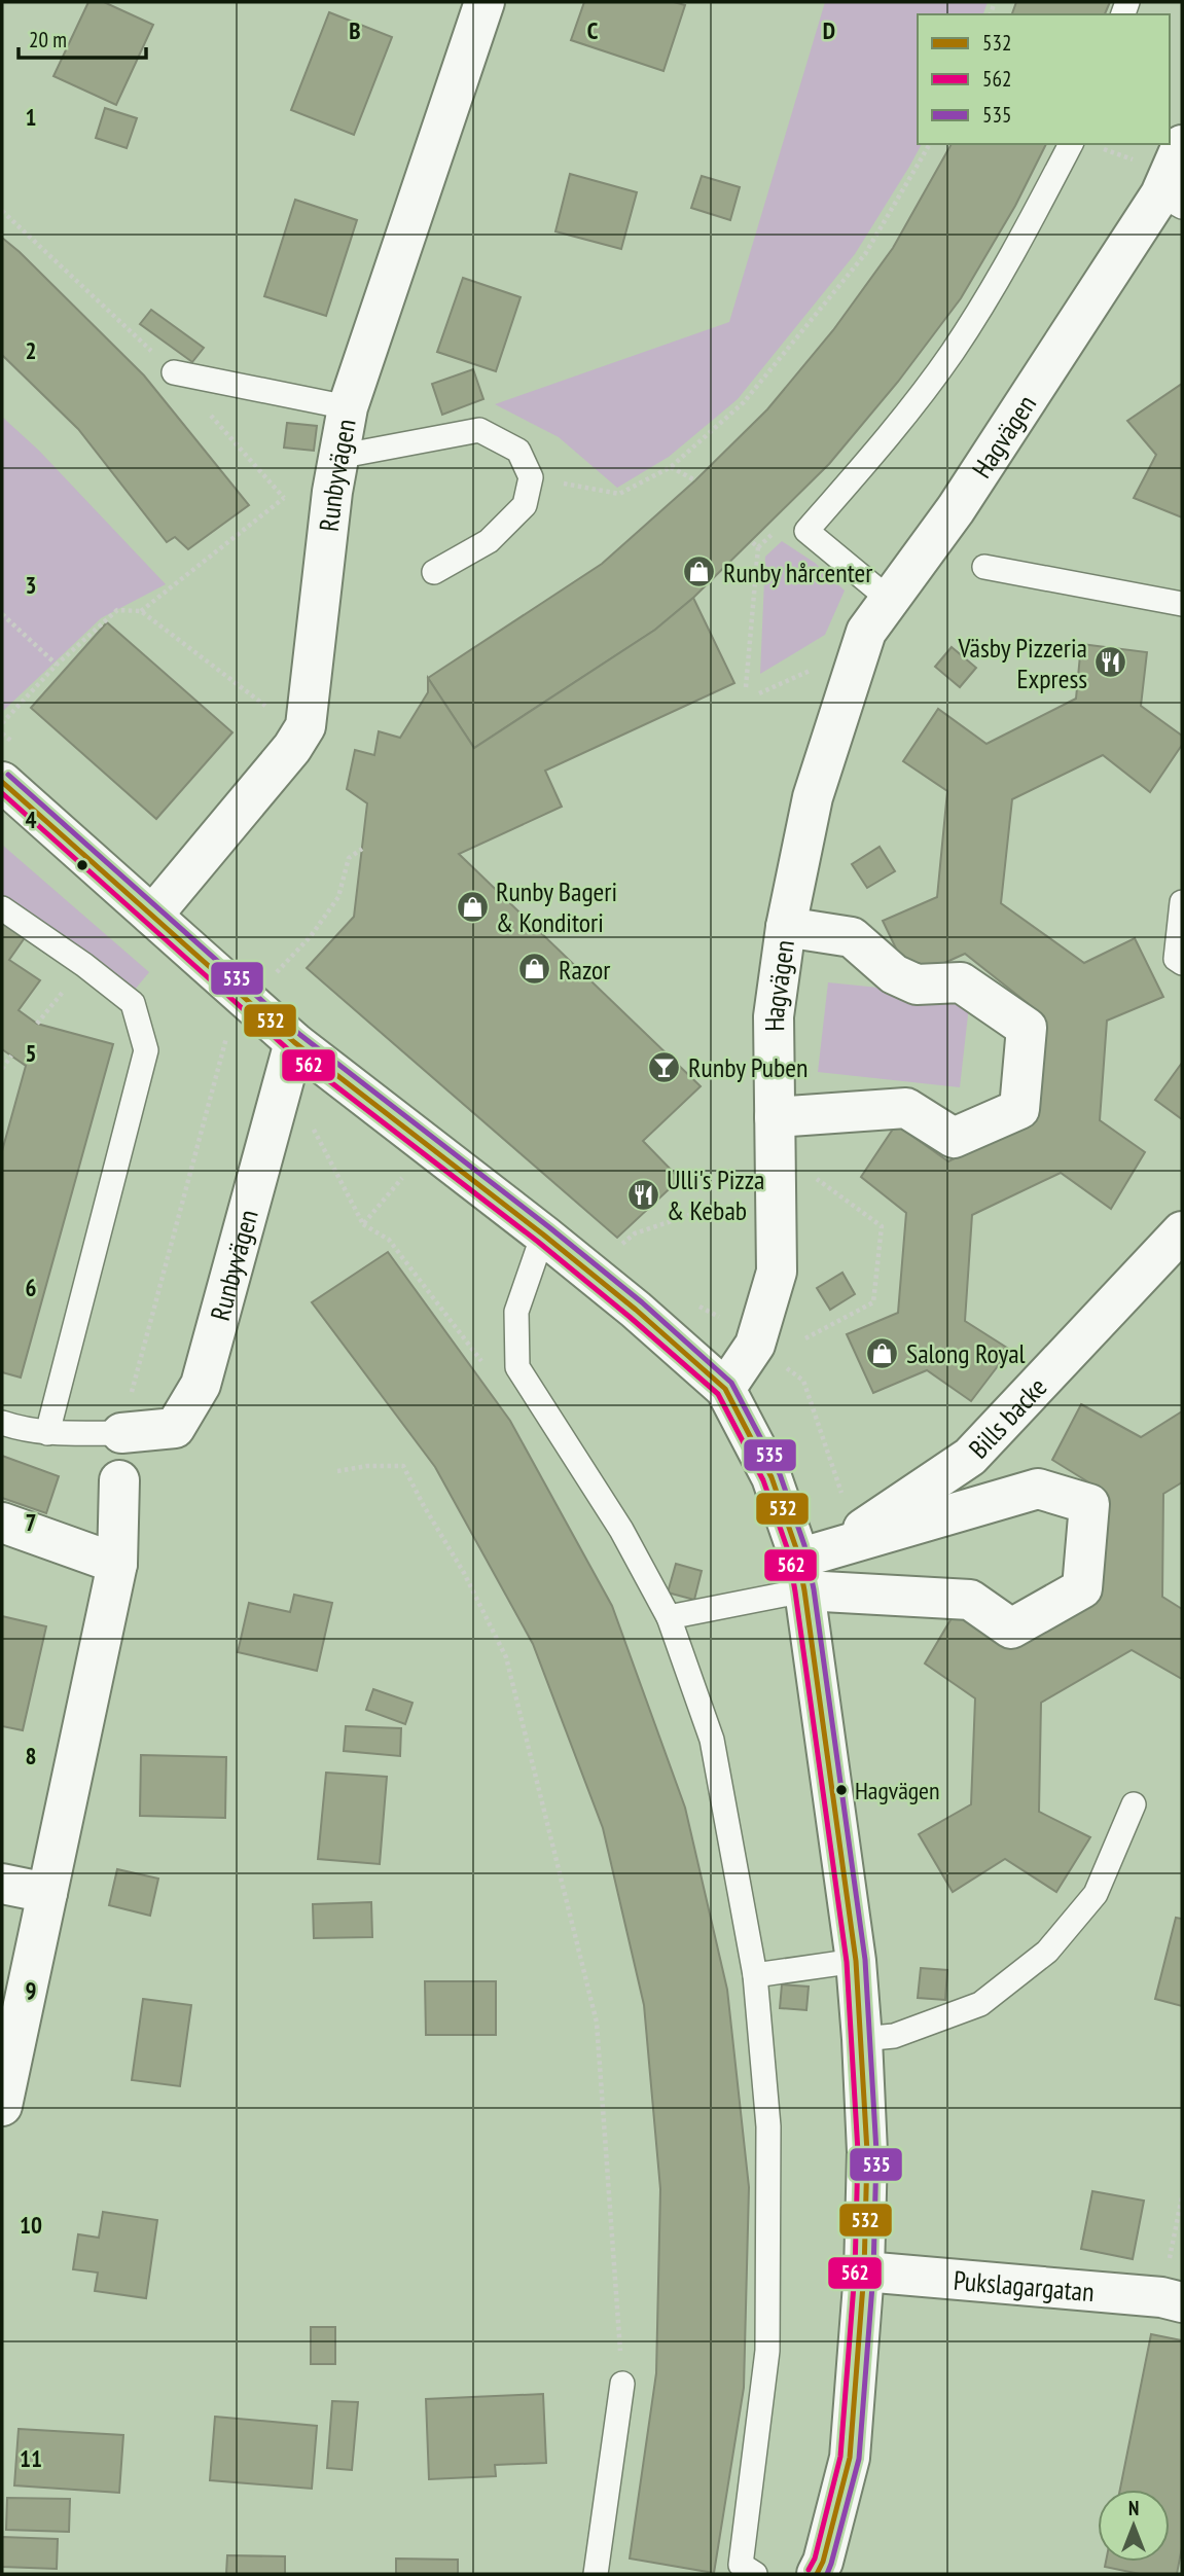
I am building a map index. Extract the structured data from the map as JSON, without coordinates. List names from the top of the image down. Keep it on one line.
{"streets":{"street":["Hagvägen","Runbyvägen","Bills backe","Pukslagargatan"]},"places":{"shop":["Runby hårcenter","Runby Bageri & Konditori","Razor","Salong Royal"],"restaurant":["Väsby Pizzeria Express","Ulli's Pizza & Kebab"],"bar":["Runby Puben"],"other":["Hagvägen"]},"lines":["transit line 535","transit line 532","transit line 562"],"legend":["532","562","535"],"scale_bar":"20 m","north":"top","grid":{"columns":["B","C","D"],"rows":["1","2","3","4","5","6","7","8","9","10","11"]}}
